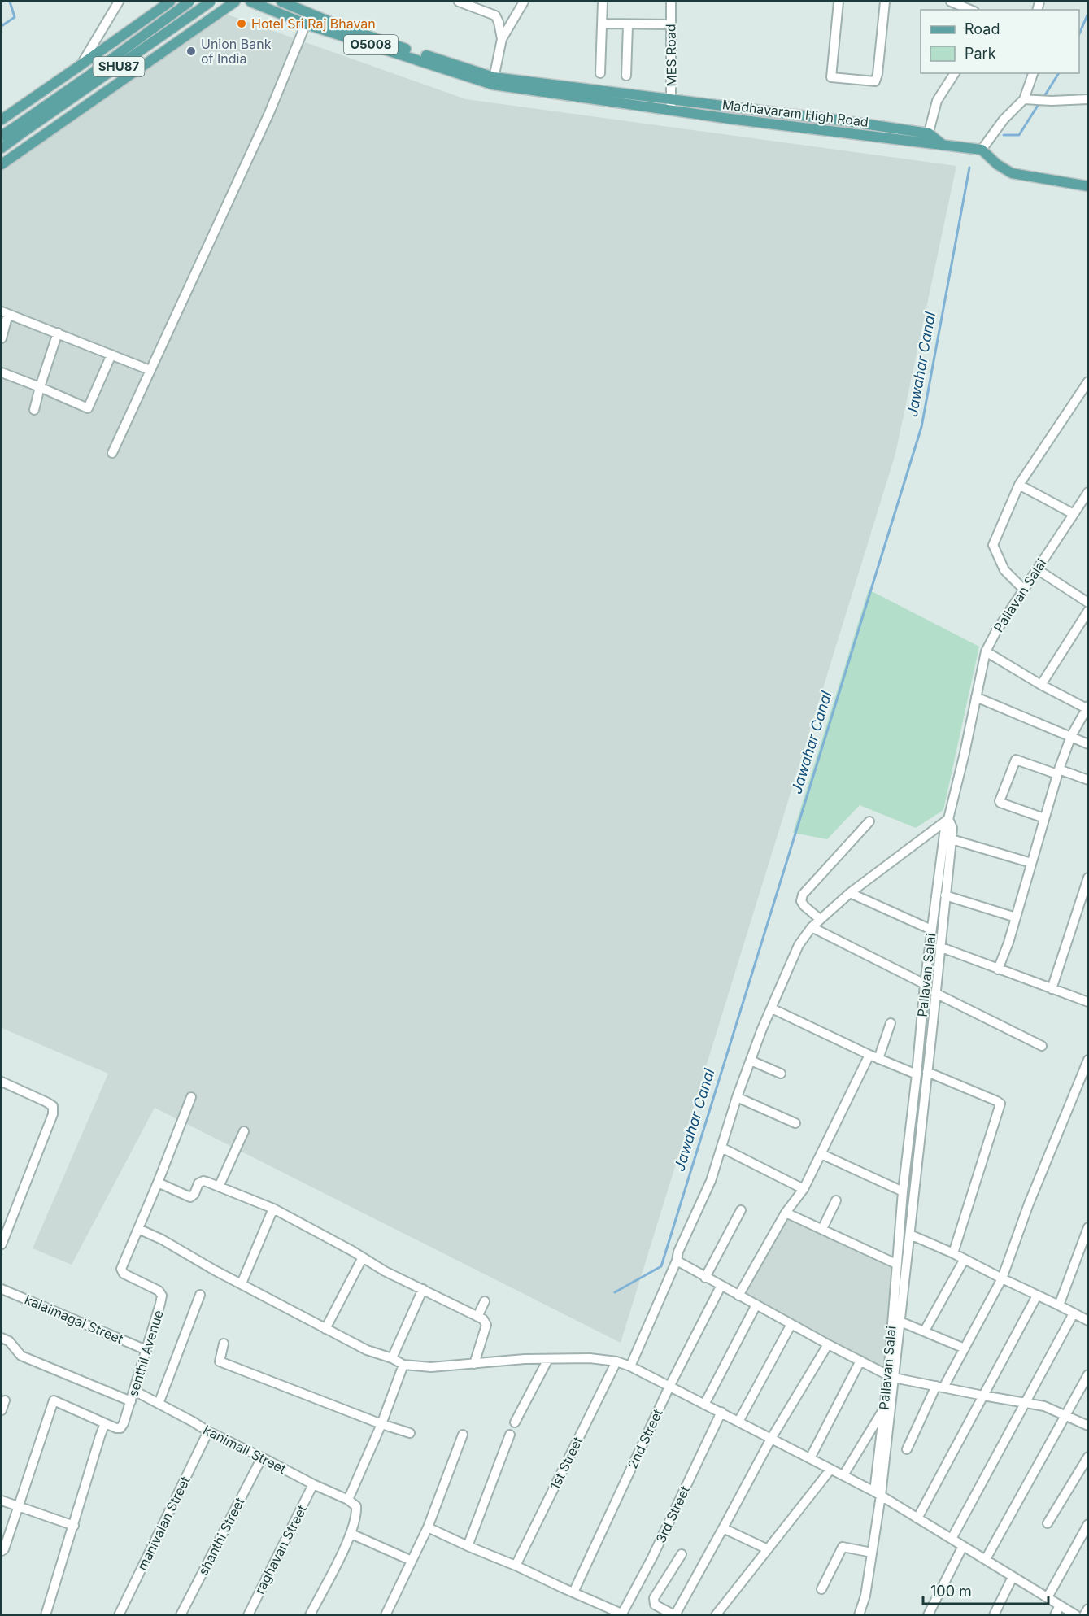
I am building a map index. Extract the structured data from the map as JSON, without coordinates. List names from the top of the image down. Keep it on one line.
{"streets":{"main road":["O5008","SHU87","Madhavaram High Road"],"street":["MES Road","Pallavan Salai","kalaimagal Street","senthil Avenue","2nd Street","kanimali Street","1st Street","3rd Street","manivalan Street","shanthi Street","raghavan Street"]},"crossings":[["O5008","Madhavaram High Road"],["MES Road","Madhavaram High Road"],["kalaimagal Street","senthil Avenue"],["senthil Avenue","kanimali Street"],["kanimali Street","manivalan Street"],["kanimali Street","shanthi Street"],["kanimali Street","raghavan Street"]],"water":["Jawahar Canal"],"places":["Hotel Sri Raj Bhavan","Union Bank of India"],"legend":["Road","Park"],"scale_bar":"100 m"}
